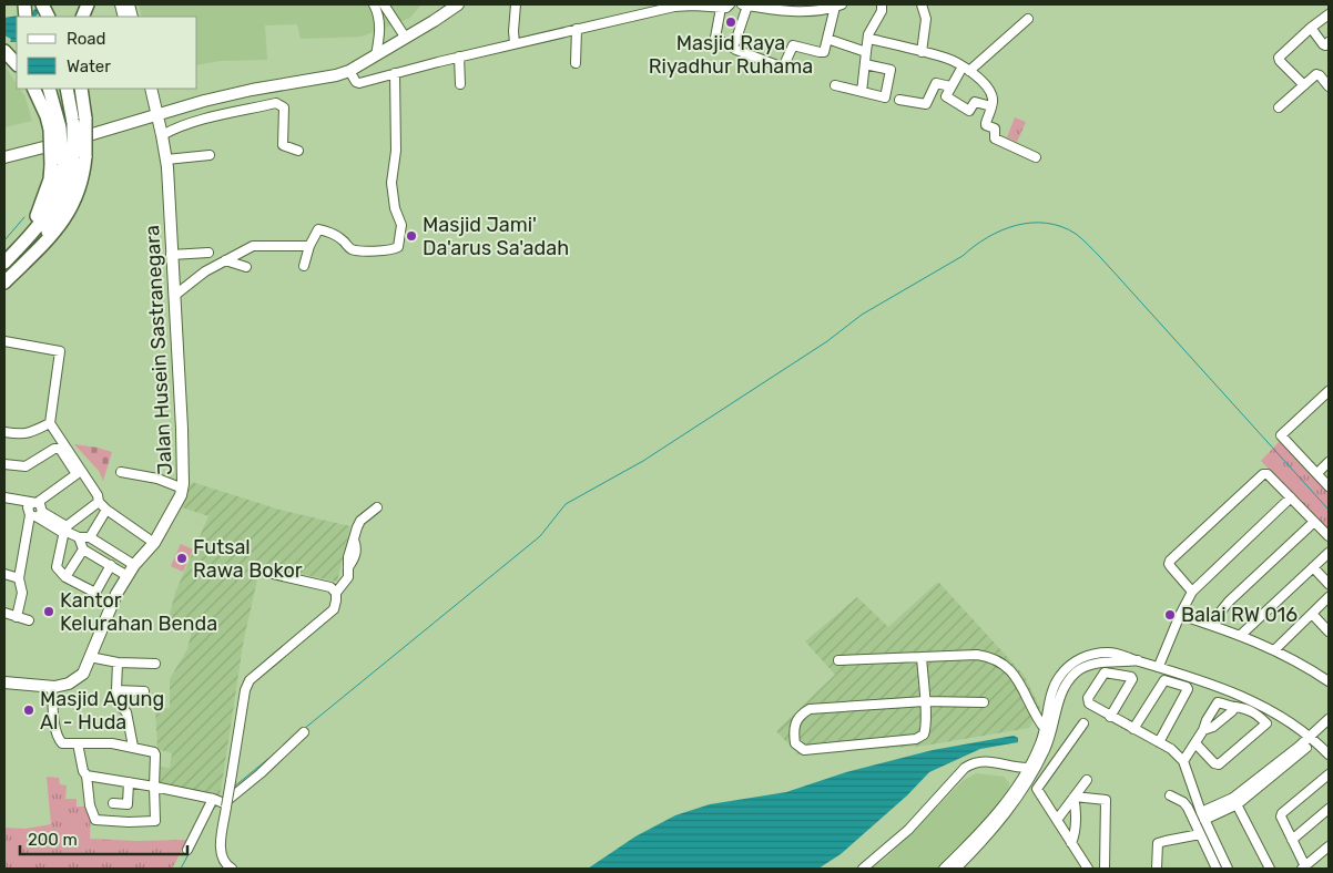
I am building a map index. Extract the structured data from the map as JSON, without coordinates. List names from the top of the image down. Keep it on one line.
{"streets":{"main road":["Jalan Husein Sastranegara"]},"places":["Masjid Raya Riyadhur Ruhama","Masjid Jami' Da'arus Sa'adah","Futsal Rawa Bokor","Kantor Kelurahan Benda","Balai RW 016","Masjid Agung Al - Huda"],"legend":["Road","Water"],"scale_bar":"200 m"}
